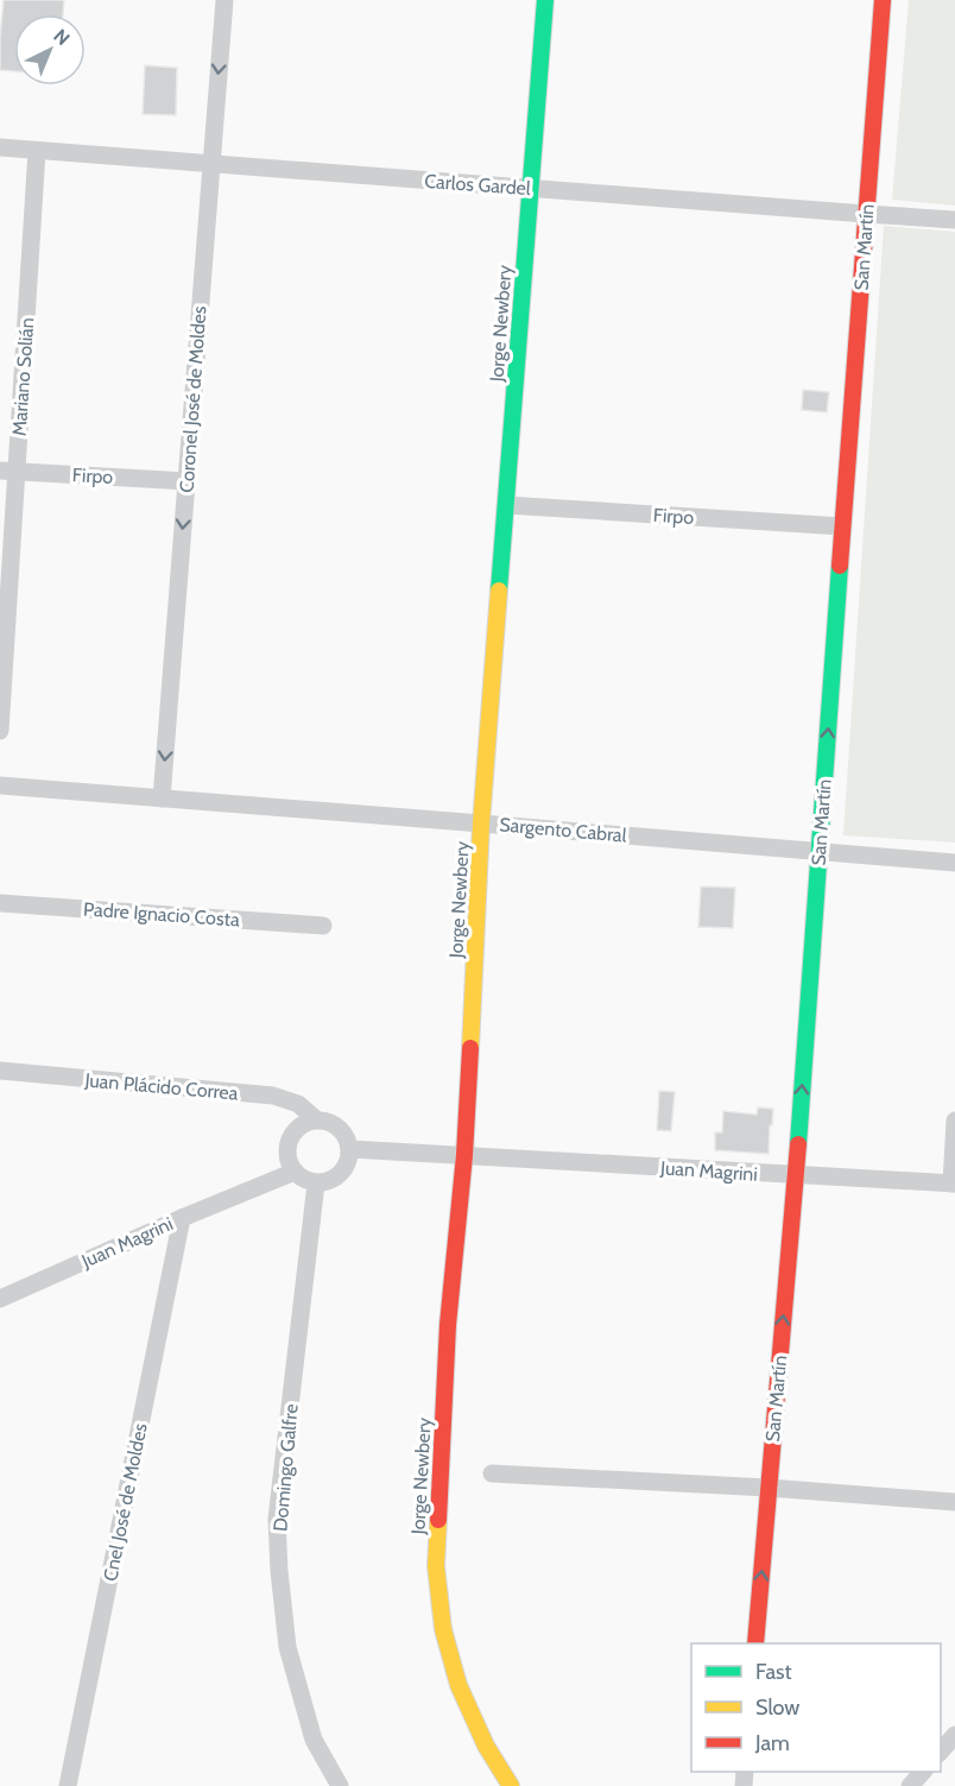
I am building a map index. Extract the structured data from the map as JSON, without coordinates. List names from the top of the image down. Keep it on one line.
{"streets":{"main road":["San Martín","Jorge Newbery"],"street":["Carlos Gardel","Mariano Solián","Coronel José de Moldes","Firpo","Sargento Cabral","Padre Ignacio Costa","Juan Plácido Correa","Juan Magrini","Domingo Galfre","Cnel José de Moldes"]},"crossings":[["Carlos Gardel","San Martín"],["Carlos Gardel","Jorge Newbery"],["Carlos Gardel","Mariano Solián"],["Carlos Gardel","Coronel José de Moldes"],["San Martín","Firpo"],["San Martín","Sargento Cabral"],["San Martín","Juan Magrini"],["Jorge Newbery","Firpo"],["Jorge Newbery","Sargento Cabral"],["Jorge Newbery","Juan Magrini"],["Mariano Solián","Firpo"],["Coronel José de Moldes","Firpo"],["Coronel José de Moldes","Sargento Cabral"],["Juan Plácido Correa","Juan Magrini"],["Juan Plácido Correa","Domingo Galfre"],["Juan Magrini","Domingo Galfre"],["Juan Magrini","Cnel José de Moldes"]],"one_way":["San Martín","Coronel José de Moldes"],"legend":["Fast","Slow","Jam"],"north":"top right"}
